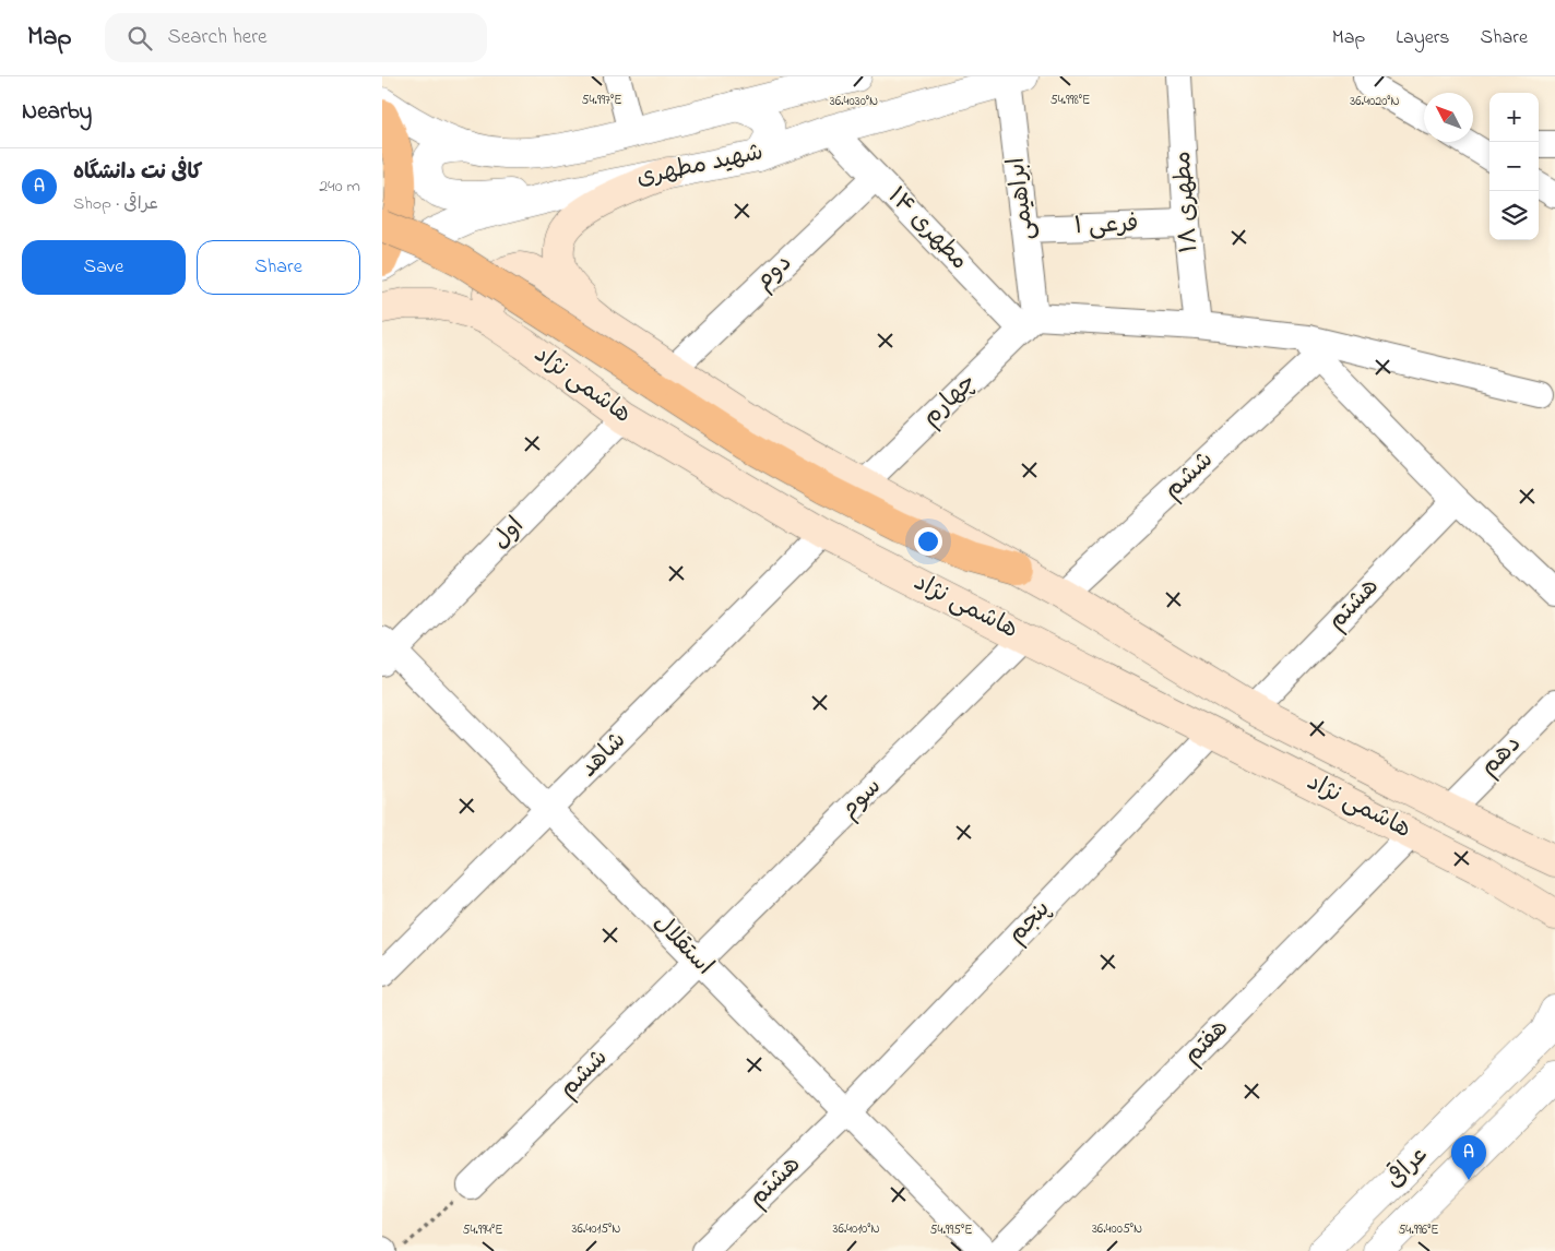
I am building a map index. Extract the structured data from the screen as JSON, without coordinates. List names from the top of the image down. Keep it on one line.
{"streets":{"main road":["هاشمی نژاد"],"street":["شهید مطهری","ابراهیمی","مطهری ۱۸","فرعی ۱","مطهری ۱۴","دوم","چهارم","ششم","اول","هشتم","شاهد","دهم","سوم","پنجم","استقلال","هفتم","عراقی"]},"crossings":[["شهید مطهری","ابراهیمی"],["شهید مطهری","مطهری ۱۴"],["ابراهیمی","فرعی ۱"],["ابراهیمی","مطهری ۱۴"],["ابراهیمی","چهارم"],["مطهری ۱۸","فرعی ۱"],["مطهری ۱۴","دوم"],["مطهری ۱۴","چهارم"],["دوم","هاشمی نژاد"],["هاشمی نژاد","چهارم"],["هاشمی نژاد","ششم"],["هاشمی نژاد","اول"],["هاشمی نژاد","هشتم"],["هاشمی نژاد","شاهد"],["هاشمی نژاد","دهم"],["هاشمی نژاد","سوم"],["هاشمی نژاد","پنجم"],["هاشمی نژاد","هفتم"],["ششم","سوم"],["ششم","استقلال"],["اول","استقلال"],["هشتم","پنجم"],["هشتم","استقلال"],["شاهد","استقلال"],["سوم","استقلال"],["پنجم","استقلال"]],"north":"top left","page":{"header":"Map","search":"Search here","nav":["Map","Layers","Share"],"heading":"Nearby","map_buttons":["+","−"],"list":[{"mark":"A","name":"کافی نت دانشگاه","note":"Shop · عراقی","value":"240 m"}],"buttons":["Save","Share"],"pins":"A"},"coordinates":["54.997°E","54.998°E","36.4030°N","36.4020°N","36.4015°N","36.4010°N","36.4005°N","54.994°E","54.995°E","54.996°E"]}
